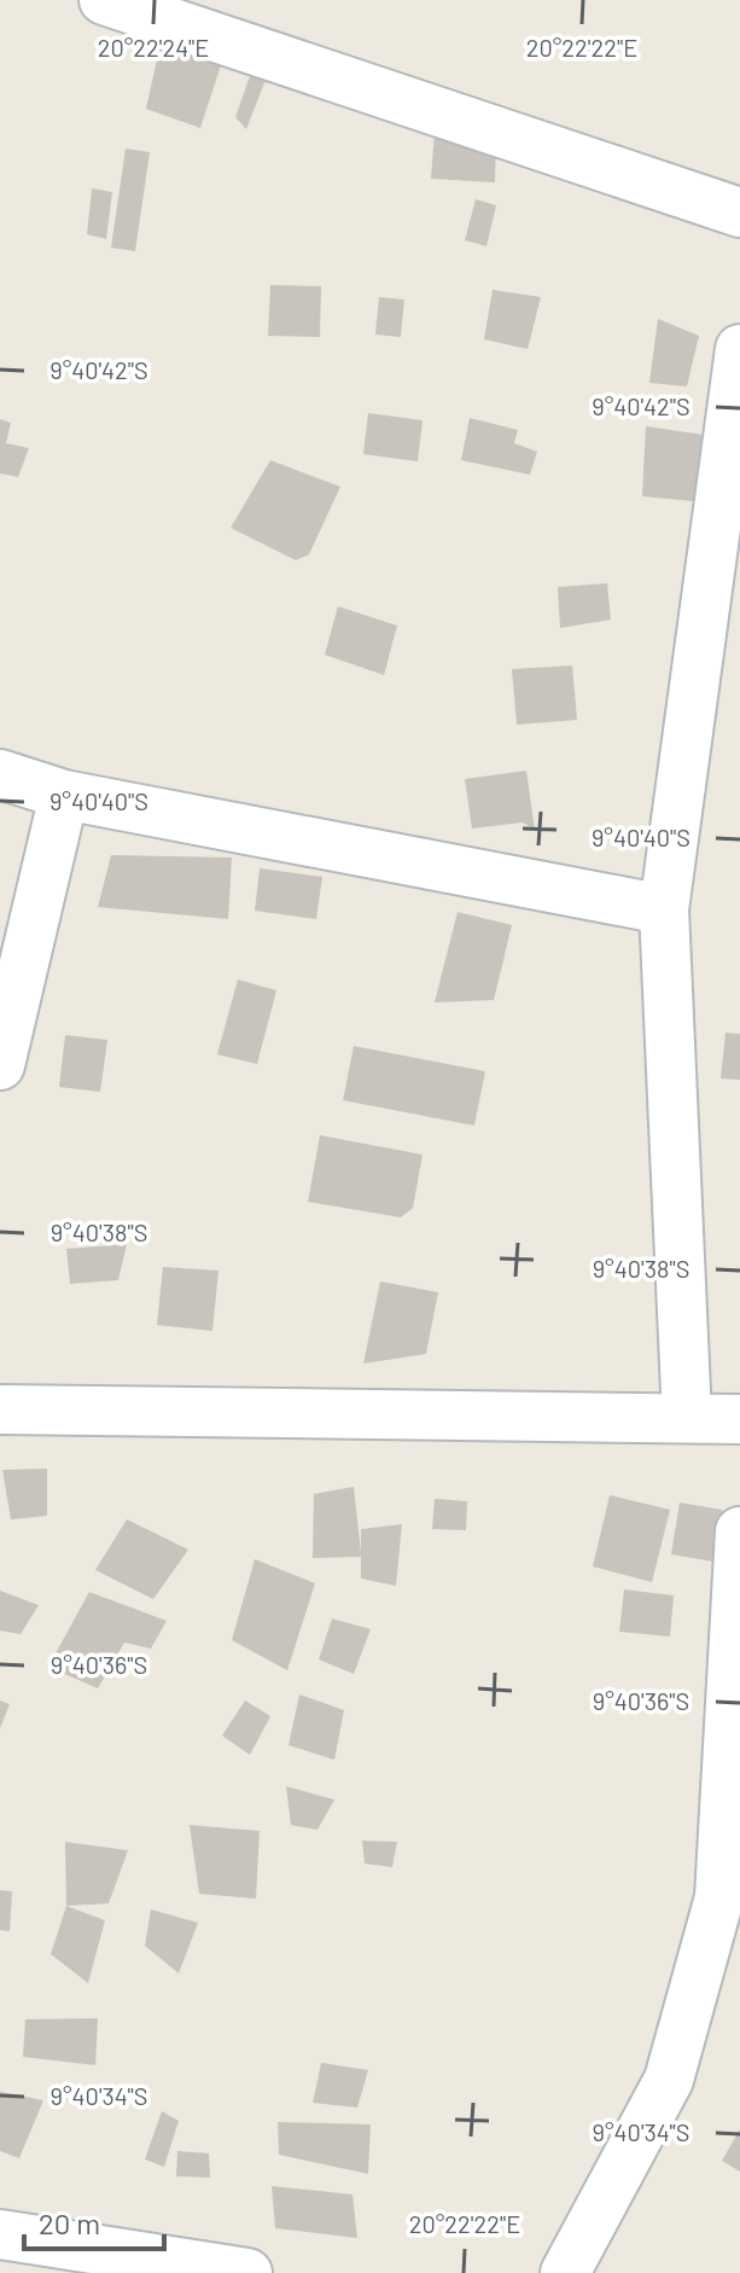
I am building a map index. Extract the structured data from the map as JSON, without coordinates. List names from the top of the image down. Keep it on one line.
{"scale_bar":"20 m","coordinates":["20°22'24\"E","20°22'22\"E","9°40'42\"S","9°40'40\"S","9°40'38\"S","9°40'36\"S","9°40'34\"S"]}
